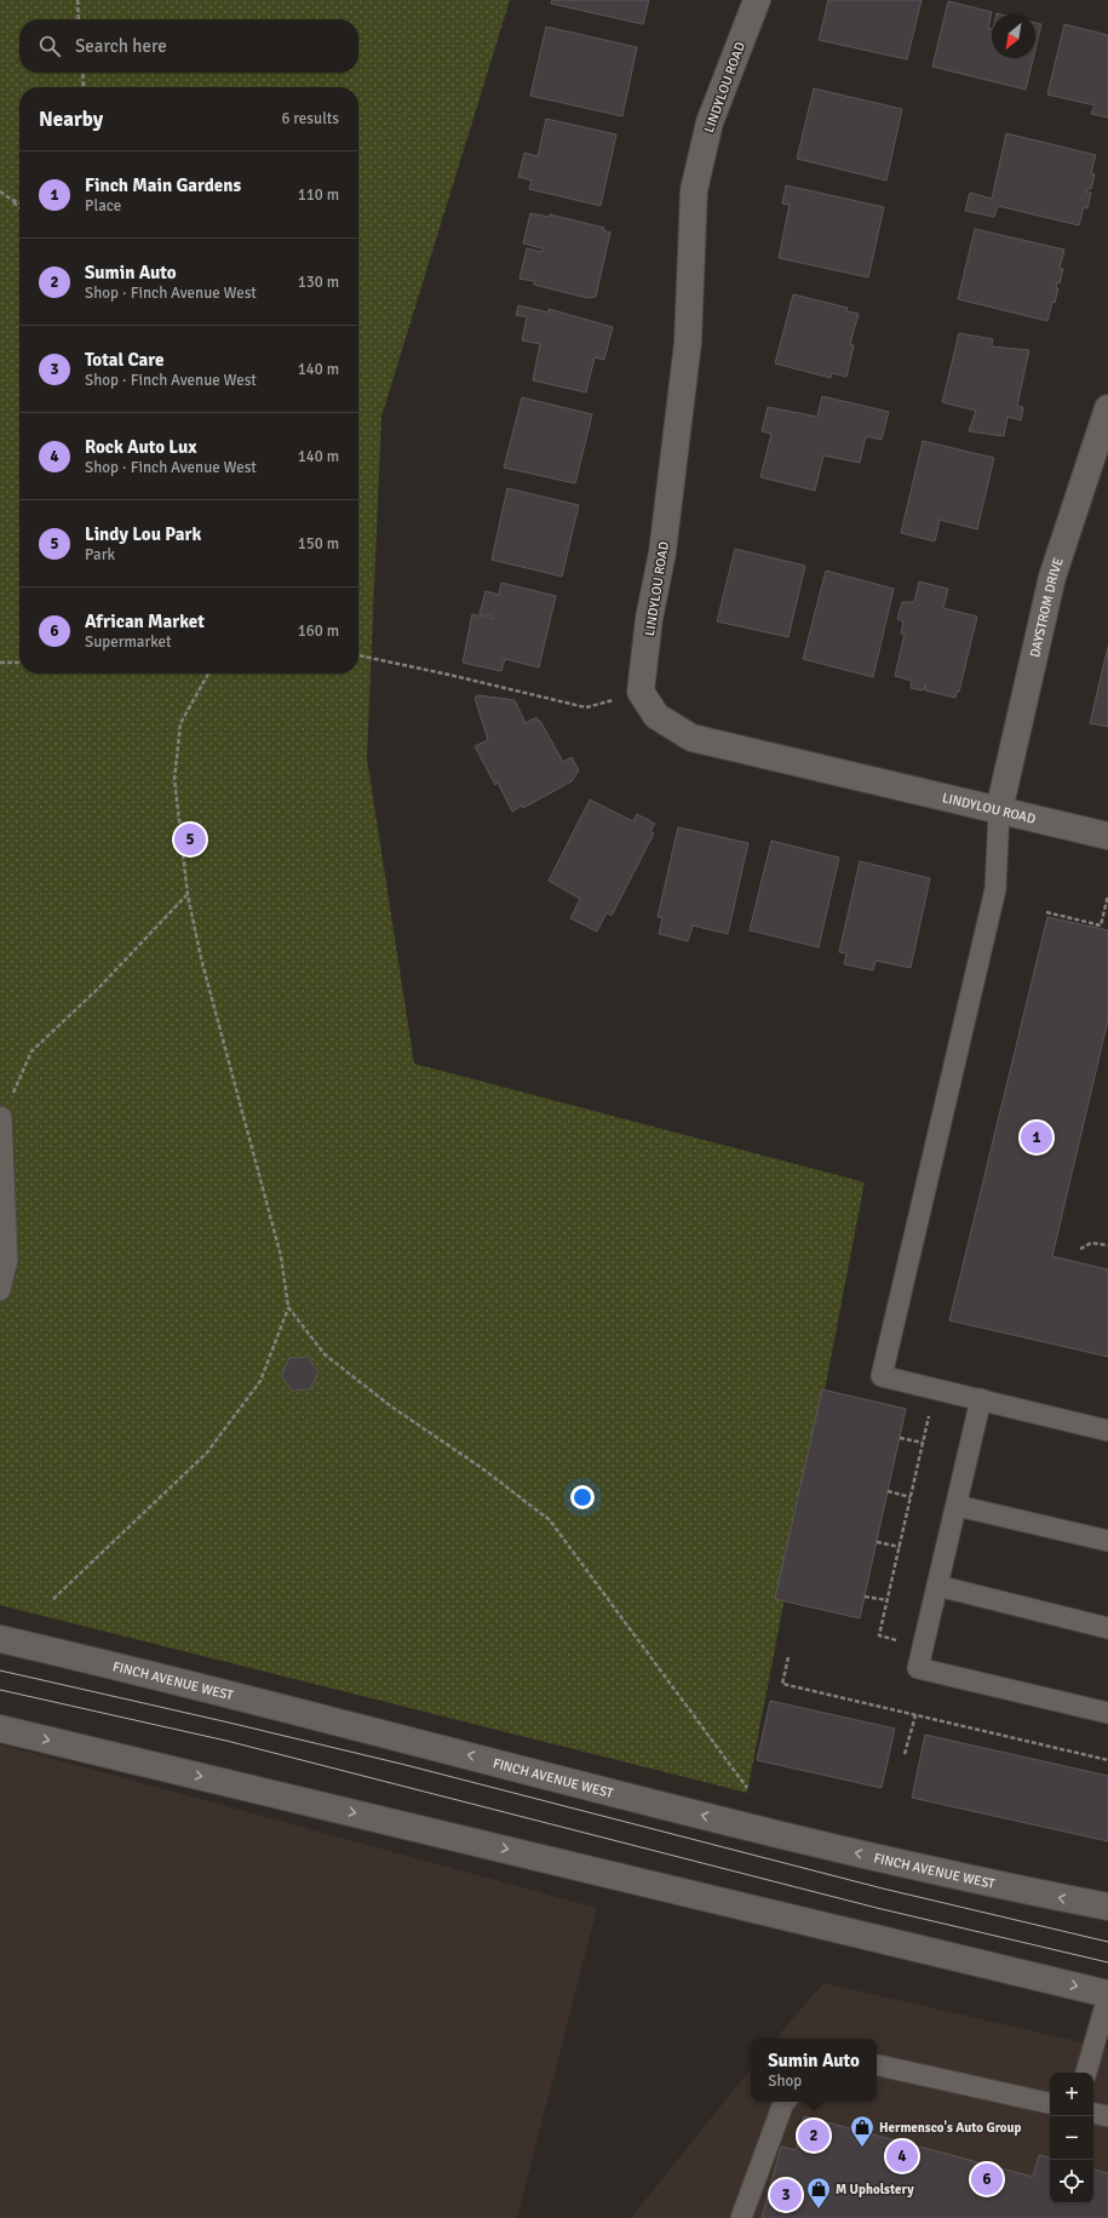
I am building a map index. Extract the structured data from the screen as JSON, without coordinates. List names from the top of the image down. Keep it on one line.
{"streets":{"main road":["LINDYLOU ROAD","DAYSTROM DRIVE","FINCH AVENUE WEST"]},"crossings":[["LINDYLOU ROAD","DAYSTROM DRIVE"]],"places":{"shop":["Hermensco's Auto Group","M Upholstery"]},"north":"bottom left","page":{"search":"Search here","heading":["Nearby","6 results"],"list":[{"mark":"1","name":"Finch Main Gardens","note":"Place","value":"110 m"},{"mark":"2","name":"Sumin Auto","note":"Shop · Finch Avenue West","value":"130 m"},{"mark":"3","name":"Total Care","note":"Shop · Finch Avenue West","value":"140 m"},{"mark":"4","name":"Rock Auto Lux","note":"Shop · Finch Avenue West","value":"140 m"},{"mark":"5","name":"Lindy Lou Park","note":"Park","value":"150 m"},{"mark":"6","name":"African Market","note":"Supermarket","value":"160 m"}],"pins":["5","1","2","4","6","3"],"popup":["Sumin Auto","Shop"],"map_buttons":["+","−"]}}
